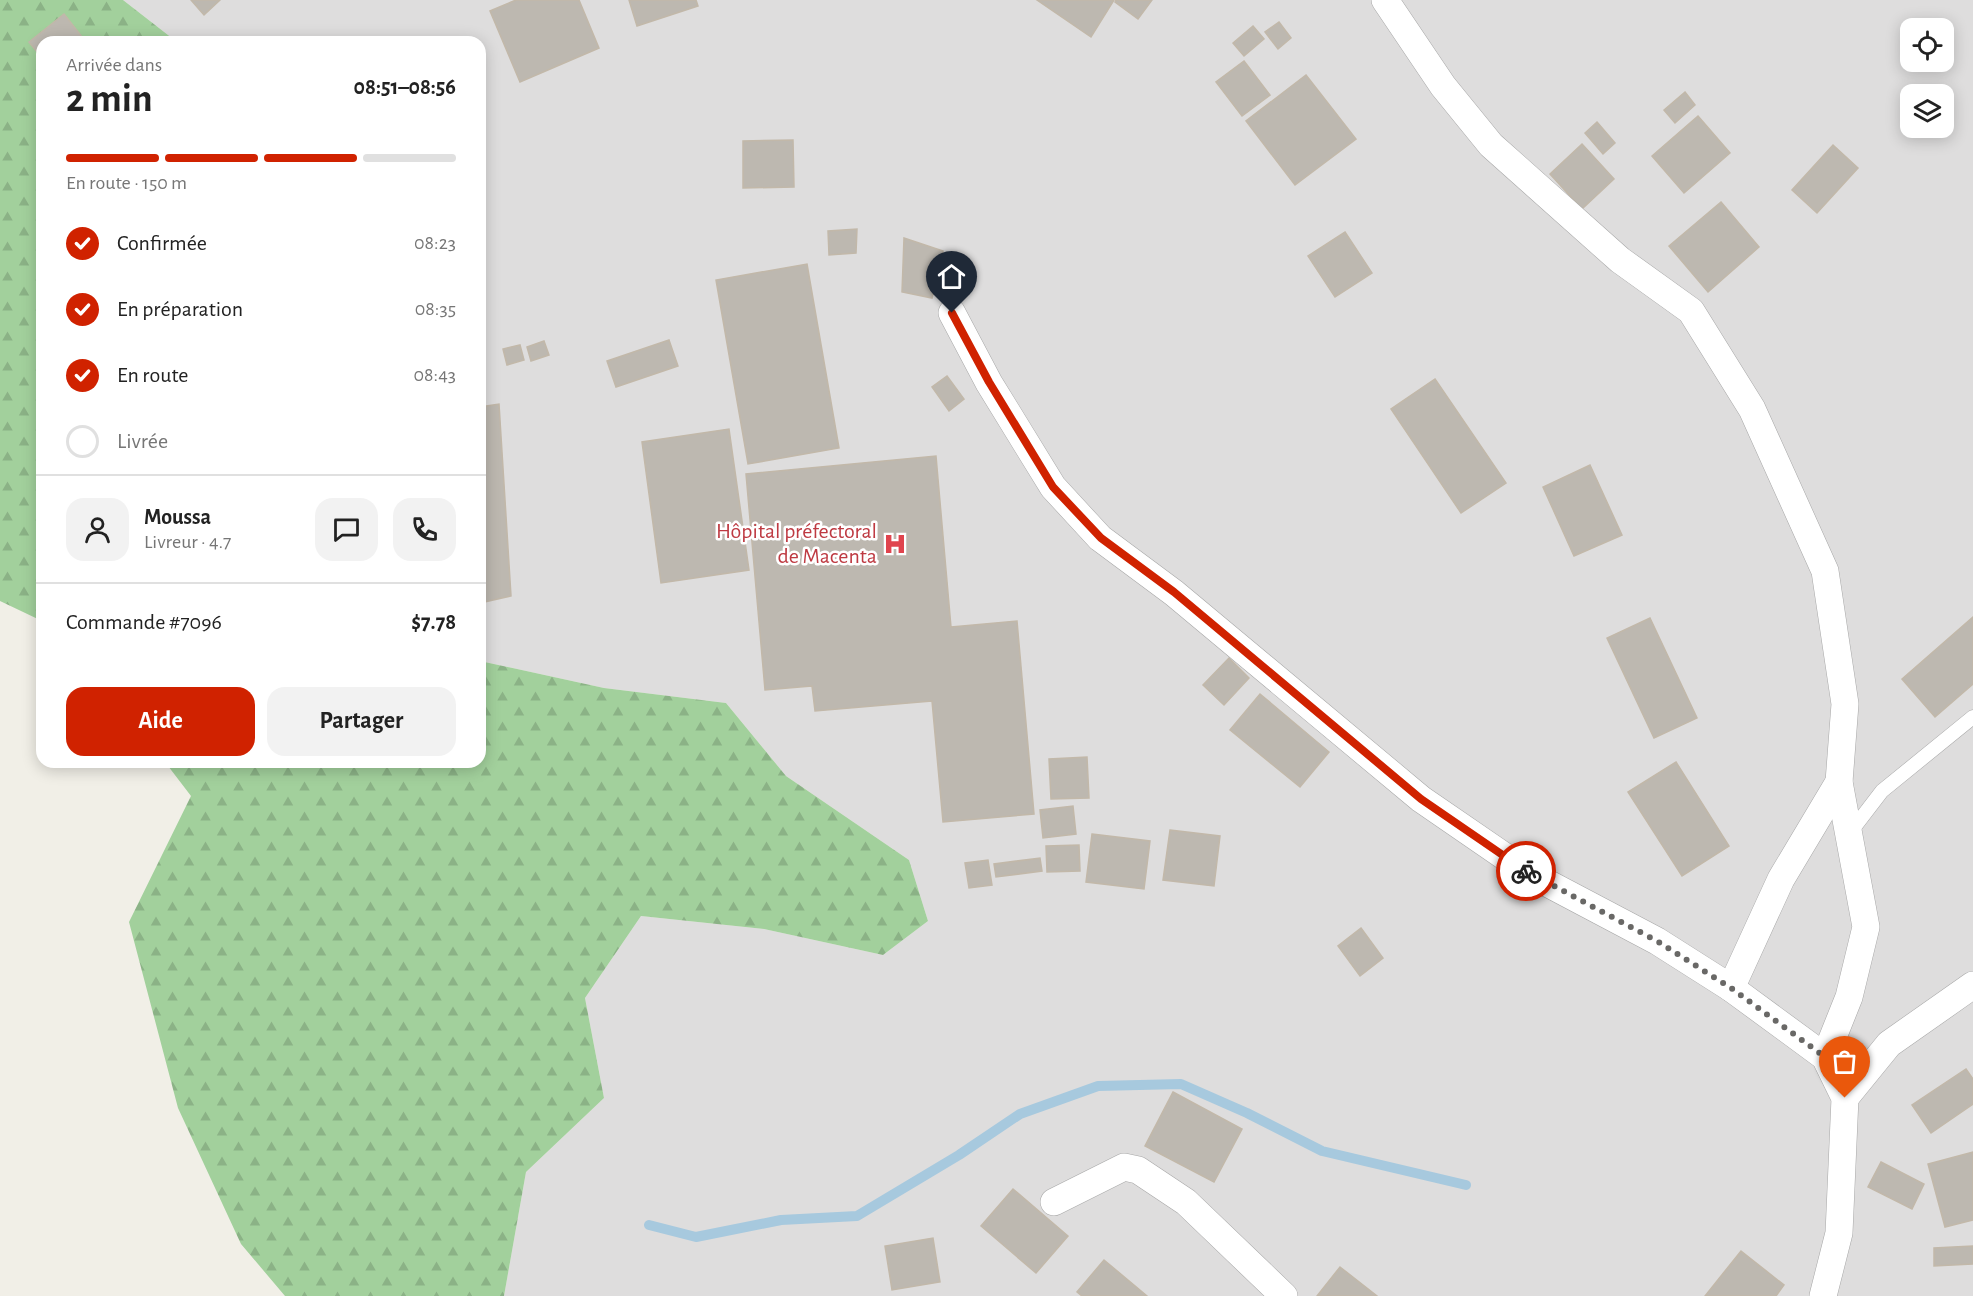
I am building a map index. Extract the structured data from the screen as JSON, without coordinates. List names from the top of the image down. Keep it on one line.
{"places":{"hospital":["Hôpital préfectoral de Macenta"]},"page":{"heading":["2 min","Arrivée dans","08:51–08:56"],"panel":["Moussa","Livreur · 4.7","Commande #7096","$7.78"],"bar":"En route · 150 m","list":[["Confirmée","08:23"],["En préparation","08:35"],["En route","08:43"],"Livrée"],"buttons":["Aide","Partager"]}}
